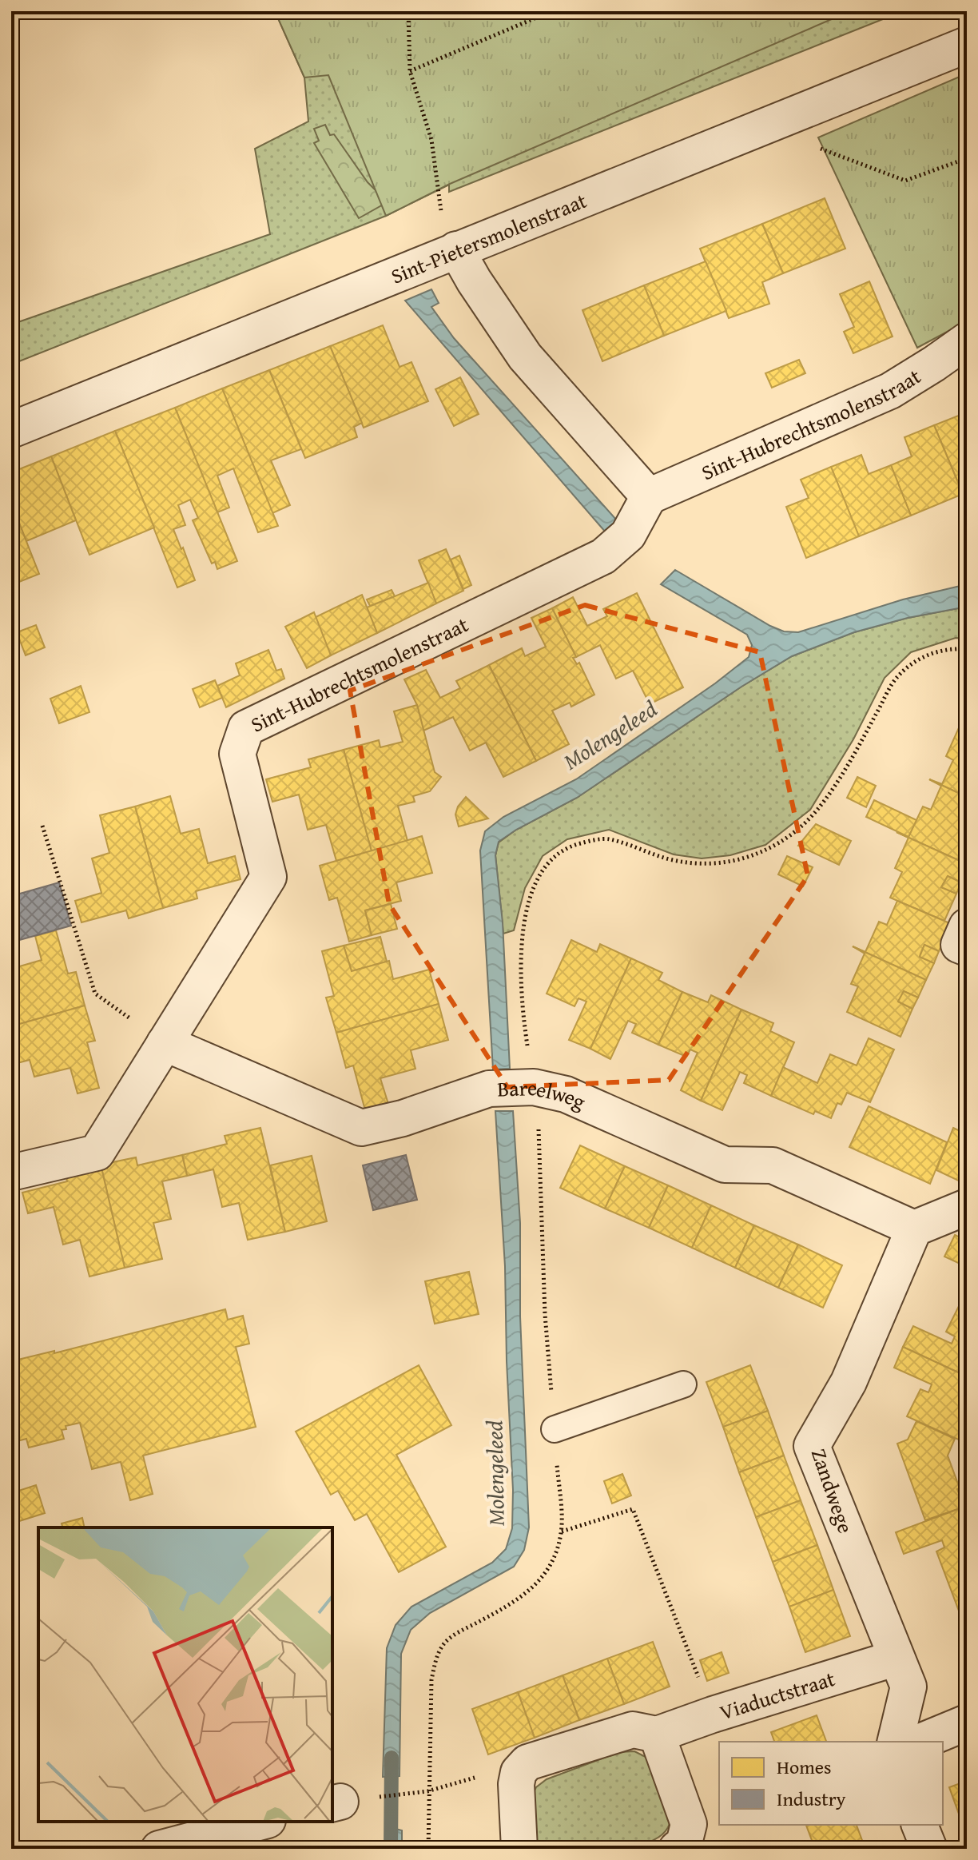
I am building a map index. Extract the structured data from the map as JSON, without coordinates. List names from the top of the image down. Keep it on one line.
{"streets":{"street":["Sint-Pietersmolenstraat","Sint-Hubrechtsmolenstraat","Bareelweg","Zandwege","Viaductstraat"]},"crossings":[["Sint-Hubrechtsmolenstraat","Bareelweg"],["Bareelweg","Zandwege"],["Zandwege","Viaductstraat"]],"water":["Molengeleed"],"legend":["Homes","Industry"]}
